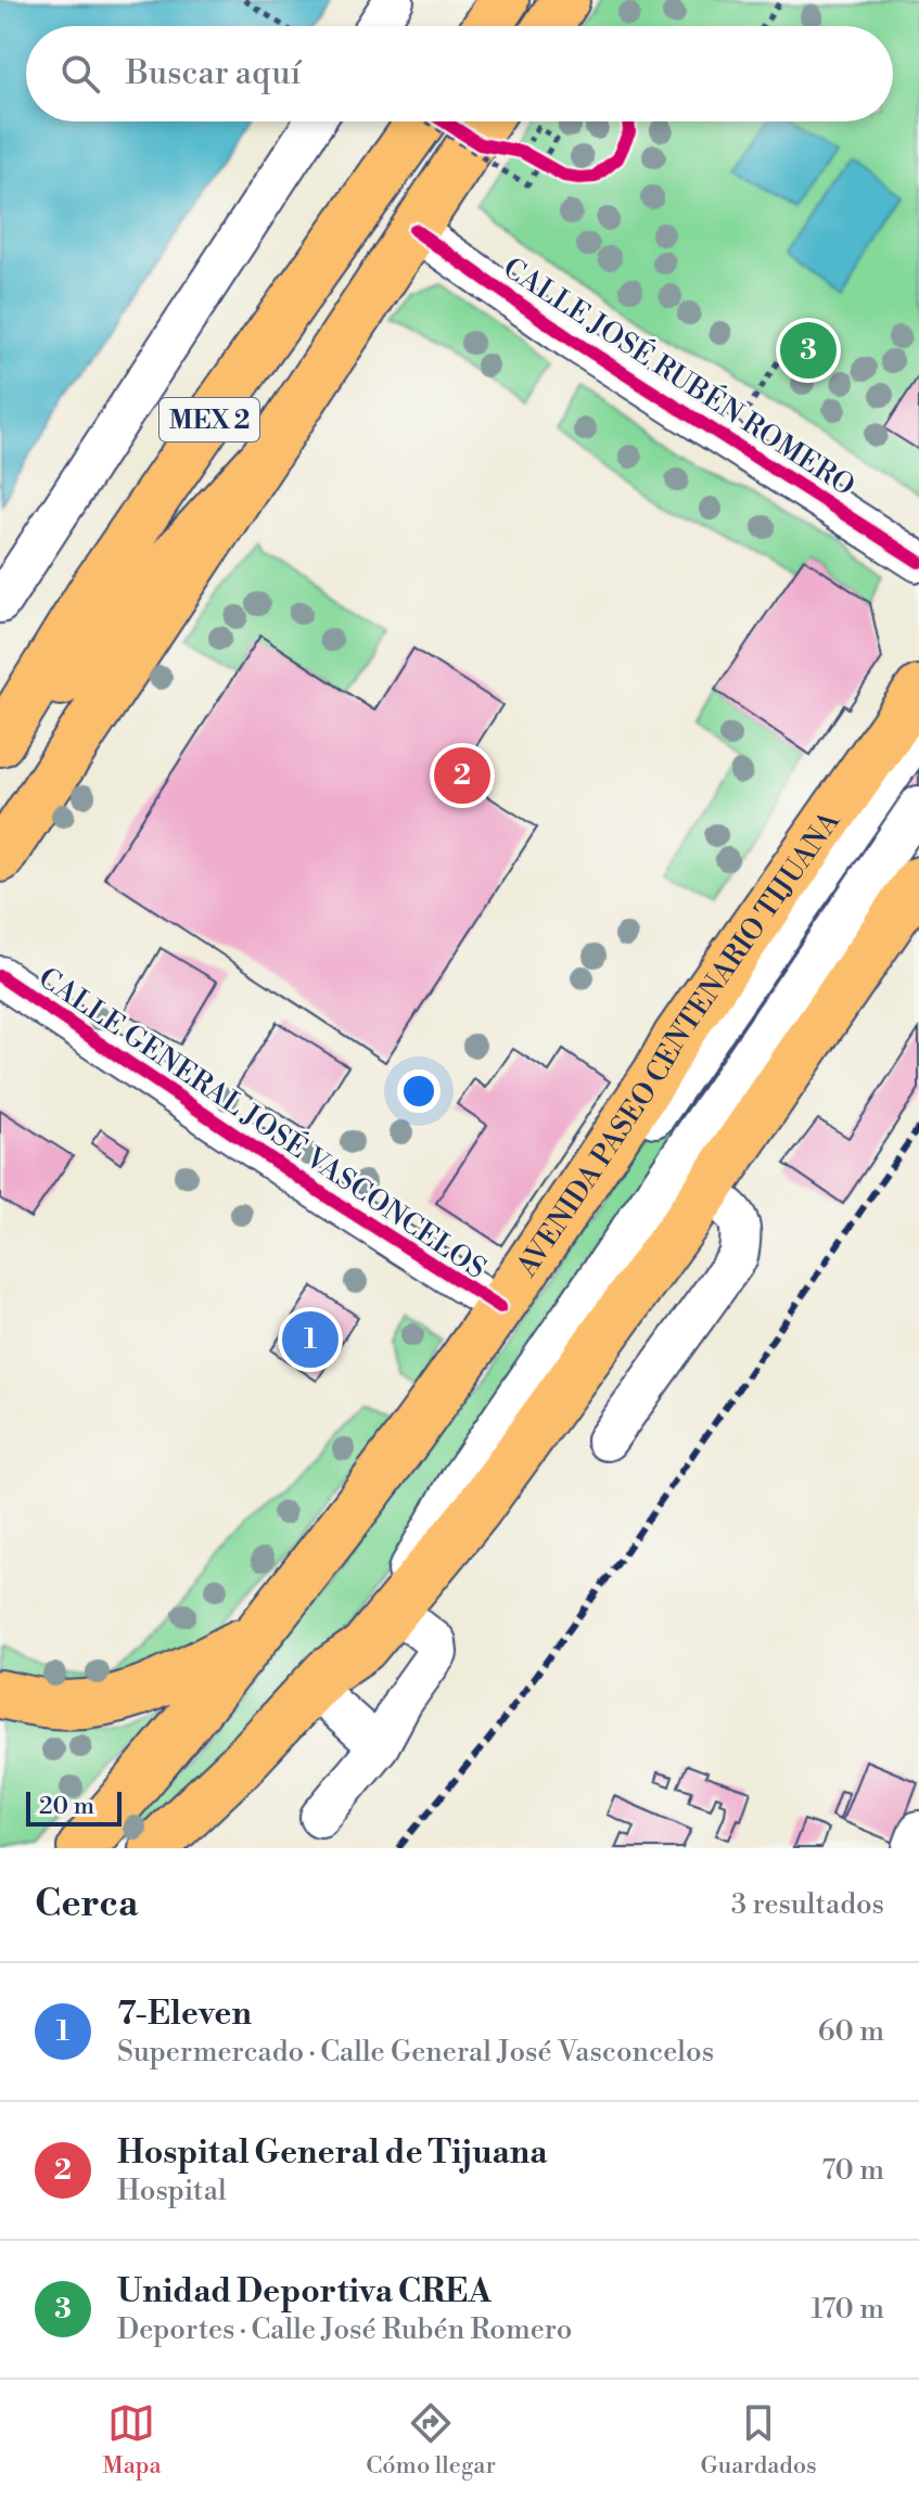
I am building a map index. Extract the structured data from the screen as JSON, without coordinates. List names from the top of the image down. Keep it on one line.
{"streets":{"main road":["MEX 2","AVENIDA PASEO CENTENARIO TIJUANA"],"street":["CALLE JOSÉ RUBÉN ROMERO","CALLE GENERAL JOSÉ VASCONCELOS"]},"crossings":[["AVENIDA PASEO CENTENARIO TIJUANA","CALLE GENERAL JOSÉ VASCONCELOS"]],"scale_bar":"20 m","page":{"search":"Buscar aquí","pins":["3","2","1"],"scale":"20 m","heading":["Cerca","3 resultados"],"list":[{"mark":"1","name":"7-Eleven","note":"Supermercado · Calle General José Vasconcelos","value":"60 m"},{"mark":"2","name":"Hospital General de Tijuana","note":"Hospital","value":"70 m"},{"mark":"3","name":"Unidad Deportiva CREA","note":"Deportes · Calle José Rubén Romero","value":"170 m"}],"nav":["Mapa","Cómo llegar","Guardados"]}}
